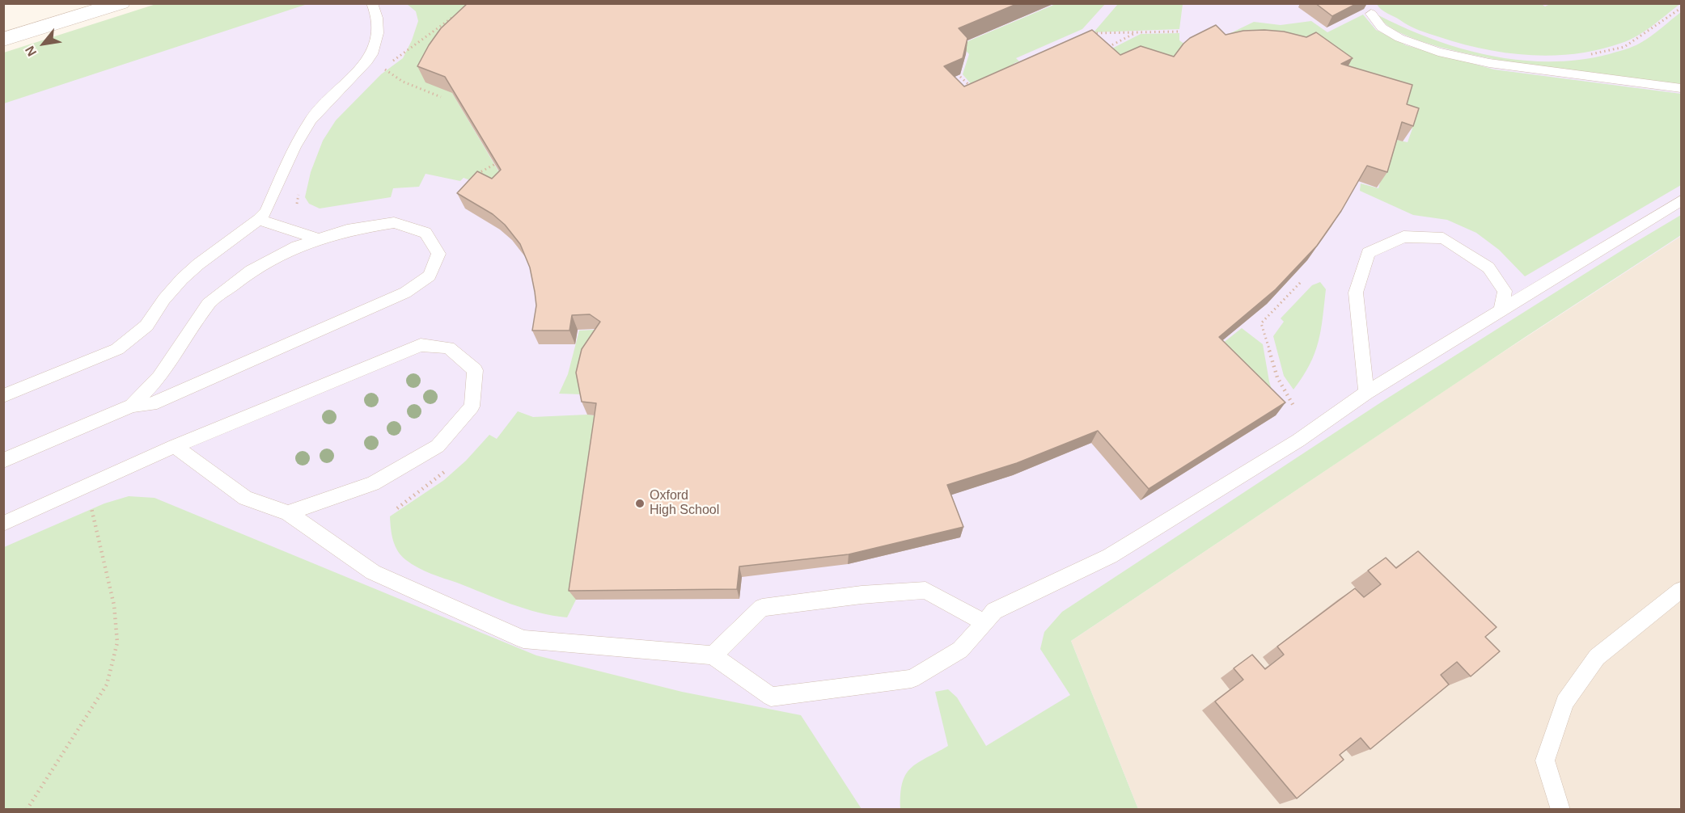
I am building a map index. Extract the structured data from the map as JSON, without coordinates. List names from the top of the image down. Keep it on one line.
{"places":["Oxford High School"],"north":"bottom left"}
